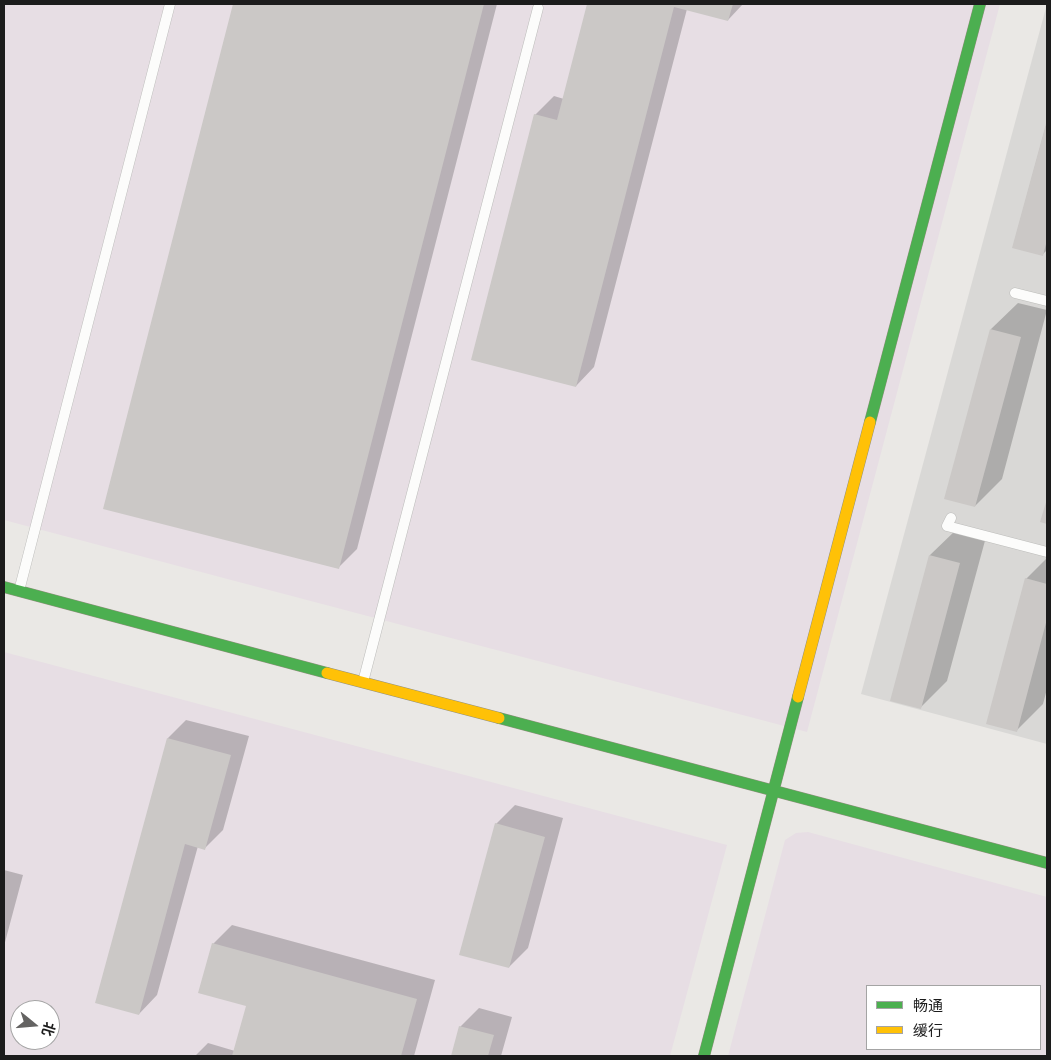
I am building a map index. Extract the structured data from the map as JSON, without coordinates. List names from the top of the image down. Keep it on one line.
{"legend":["畅通","缓行"],"north":"right"}
